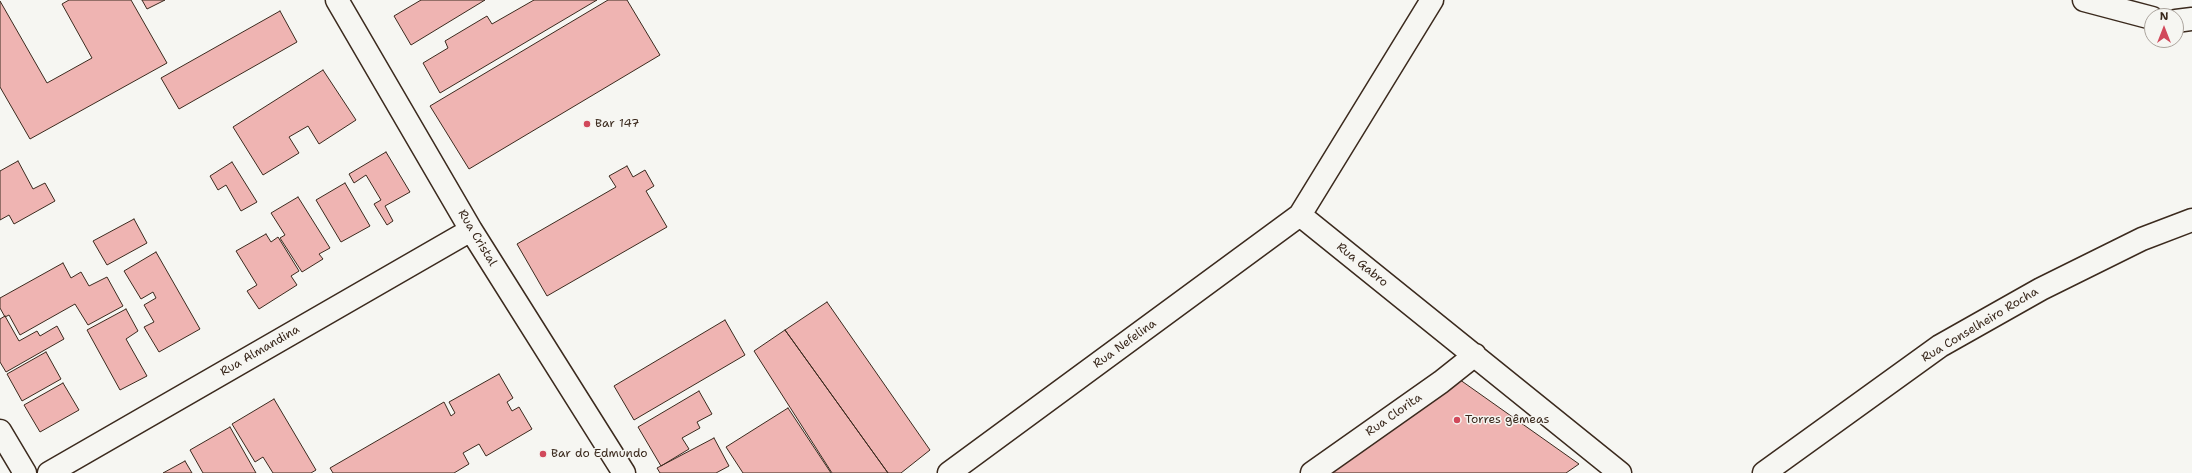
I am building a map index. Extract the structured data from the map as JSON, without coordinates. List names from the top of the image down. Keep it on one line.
{"streets":{"street":["Rua Cristal","Rua Gabro","Rua Conselheiro Rocha","Rua Nefelina","Rua Almandina","Rua Clorita"]},"crossings":[["Rua Cristal","Rua Almandina"],["Rua Gabro","Rua Nefelina"],["Rua Gabro","Rua Clorita"]],"places":["Bar 147","Torres gêmeas","Bar do Edmundo"],"north":"top"}
